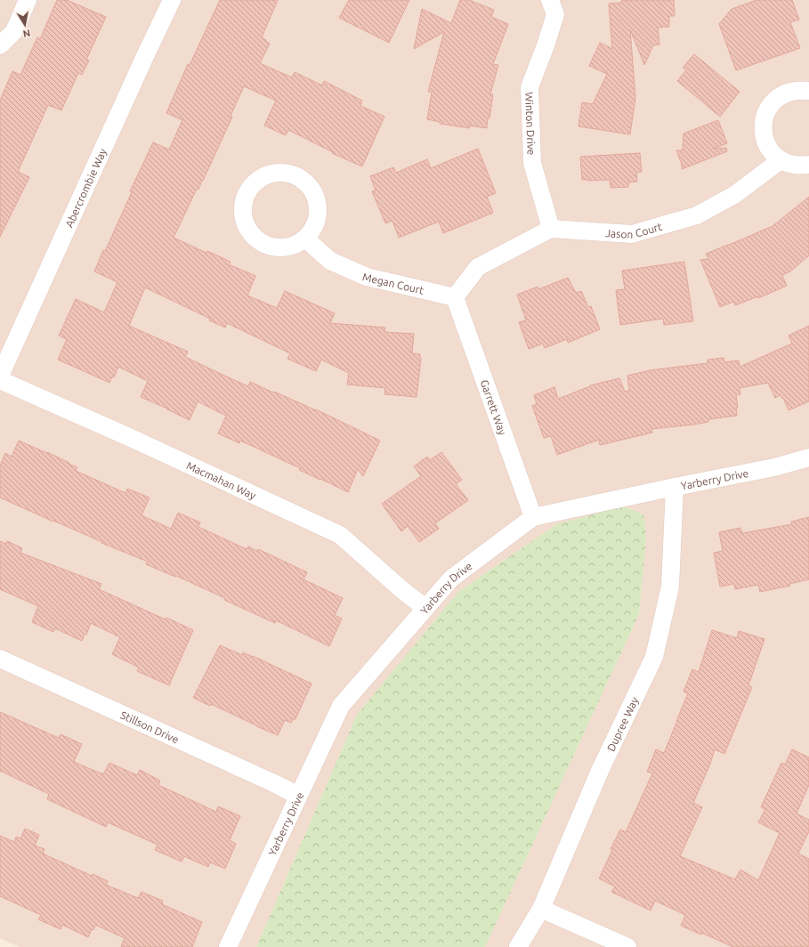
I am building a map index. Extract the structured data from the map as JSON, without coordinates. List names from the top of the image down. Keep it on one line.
{"streets":{"street":["Winton Drive","Abercrombie Way","Jason Court","Megan Court","Garrett Way","Yarberry Drive","Macmahan Way","Dupree Way","Stillson Drive"]},"crossings":[["Winton Drive","Jason Court"],["Megan Court","Garrett Way"],["Garrett Way","Yarberry Drive"],["Yarberry Drive","Macmahan Way"],["Yarberry Drive","Dupree Way"],["Yarberry Drive","Stillson Drive"]],"north":"bottom"}
